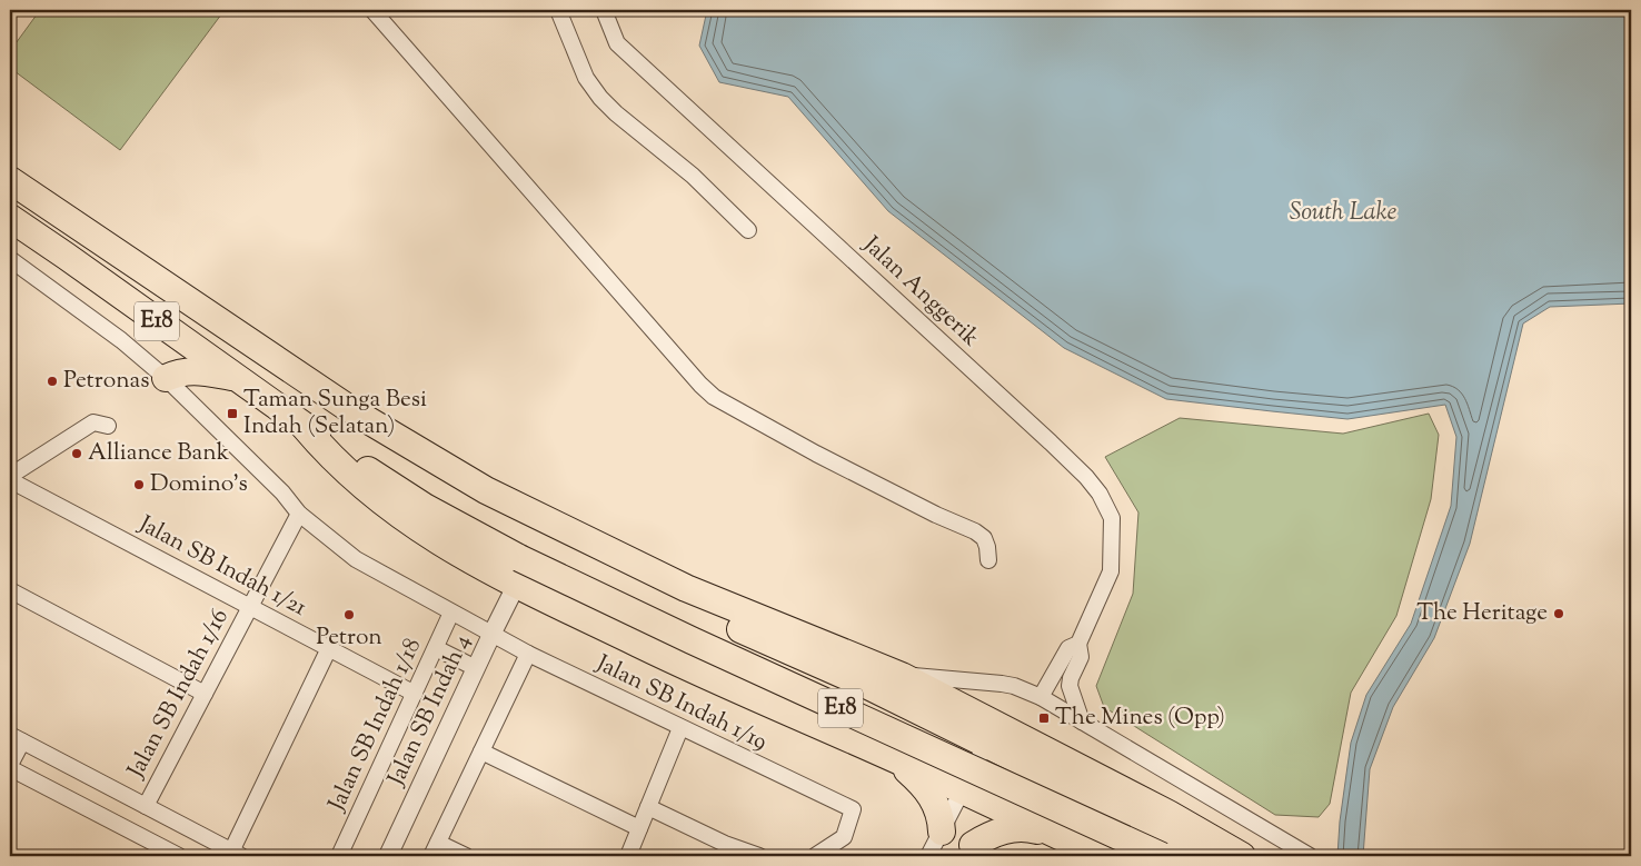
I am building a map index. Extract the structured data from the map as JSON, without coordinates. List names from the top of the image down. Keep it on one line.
{"streets":{"highway":["E18"],"street":["Jalan Anggerik","Jalan SB Indah 1/21","Jalan SB Indah 1/16","Jalan SB Indah 1/19","Jalan SB Indah 4","Jalan SB Indah 1/18"]},"crossings":[["Jalan SB Indah 1/21","Jalan SB Indah 1/16"],["Jalan SB Indah 1/21","Jalan SB Indah 1/18"],["Jalan SB Indah 1/16","Jalan SB Indah 1/19"],["Jalan SB Indah 1/19","Jalan SB Indah 4"],["Jalan SB Indah 1/19","Jalan SB Indah 1/18"]],"water":["South Lake"],"places":{"other":["Petronas","Alliance Bank","Domino's","The Heritage","Petron"],"transit":["Taman Sunga Besi Indah (Selatan)","The Mines (Opp)"]}}
